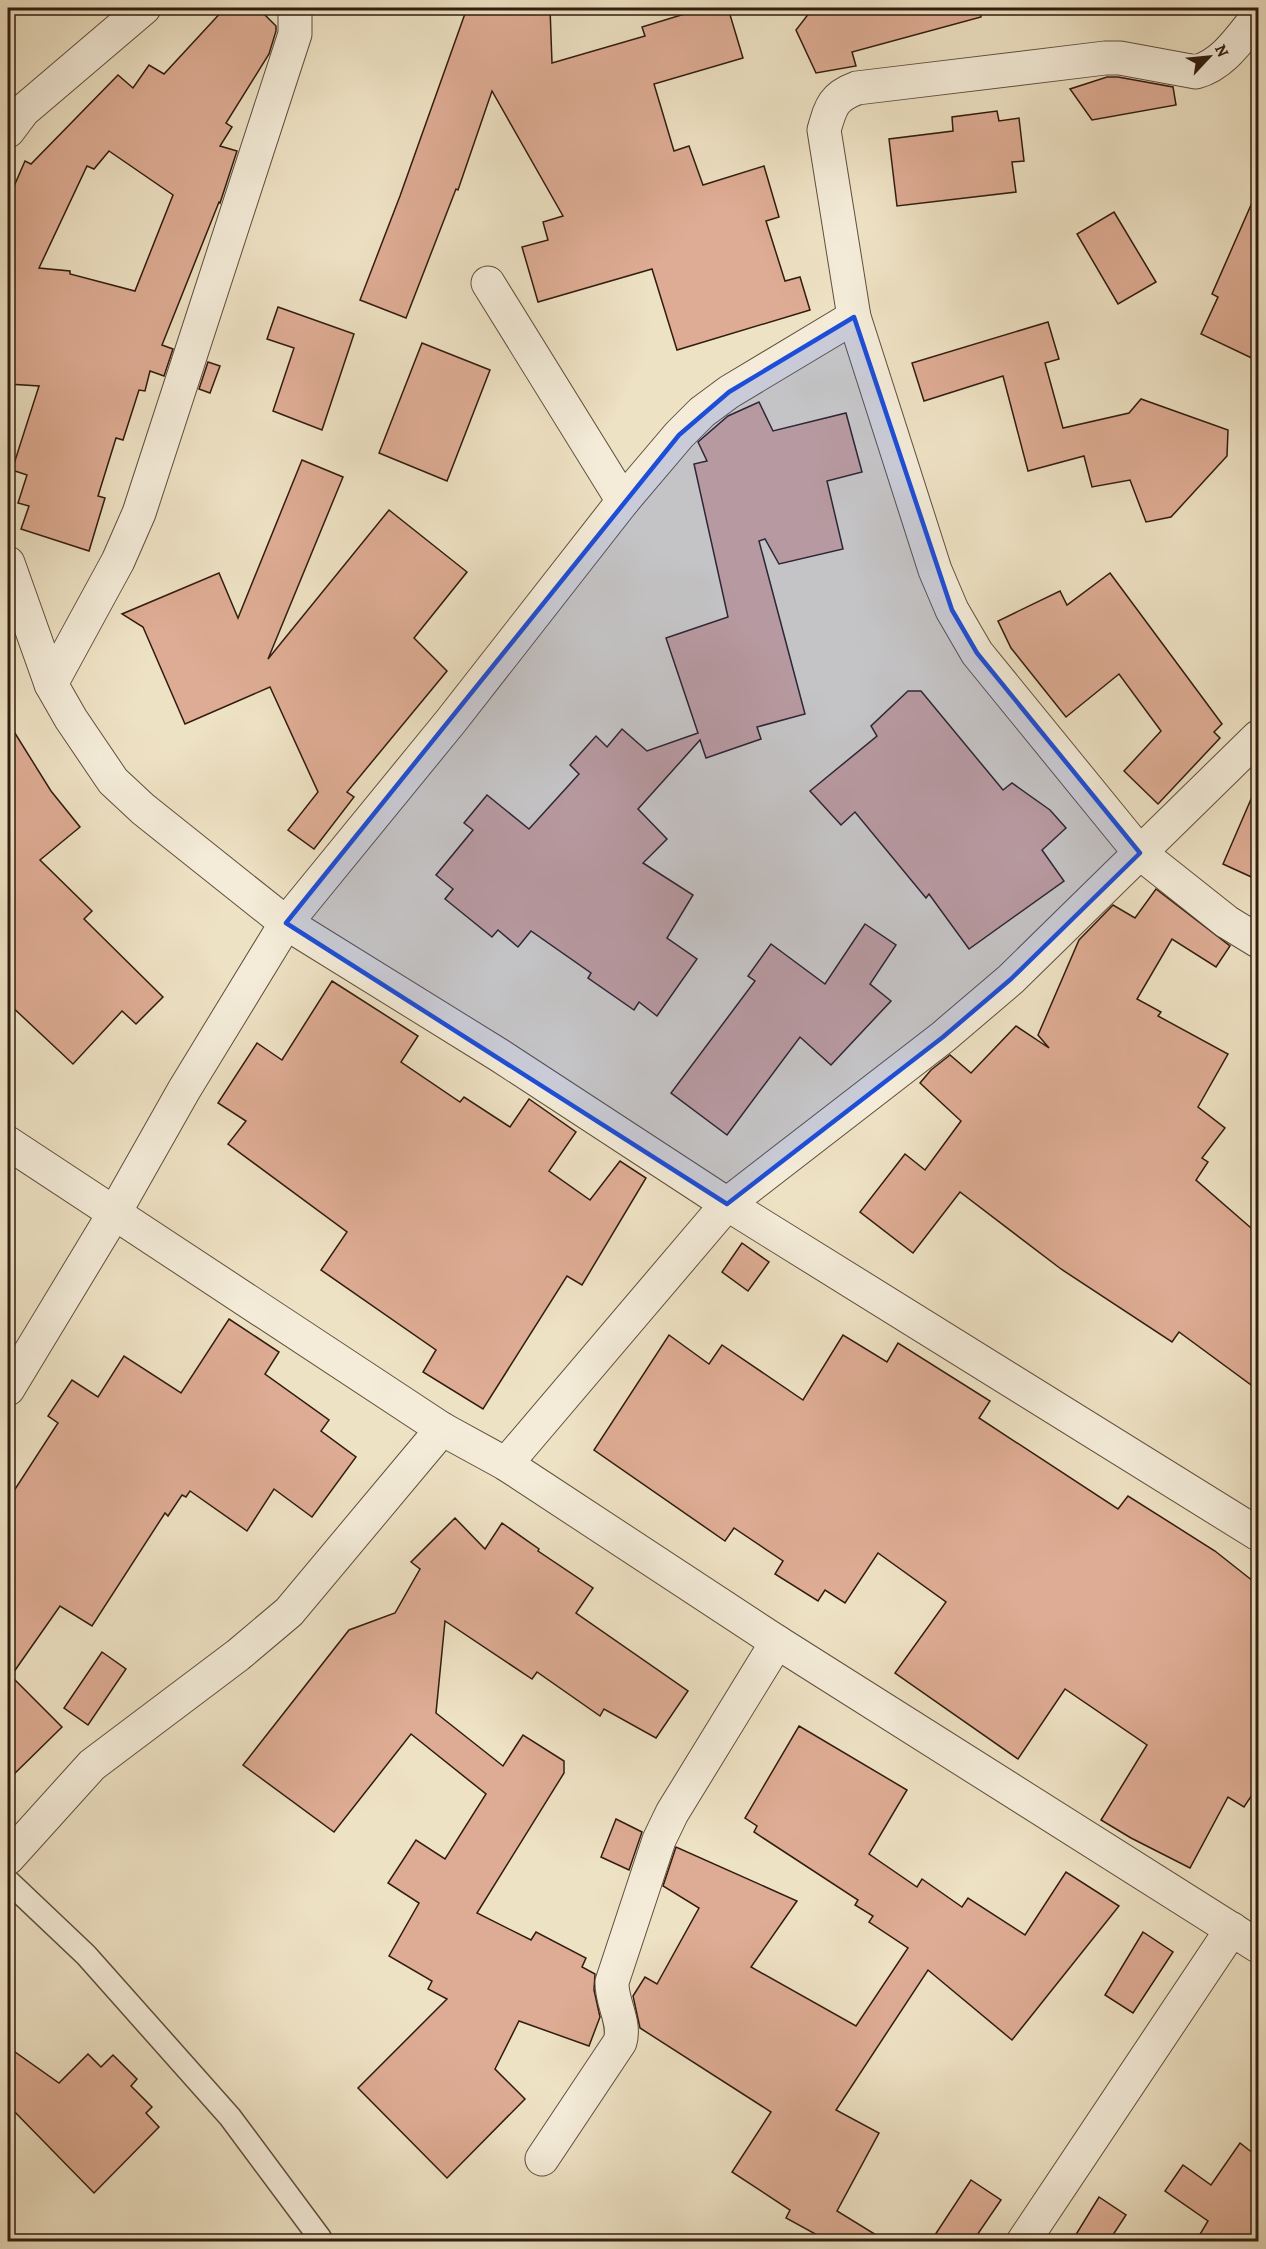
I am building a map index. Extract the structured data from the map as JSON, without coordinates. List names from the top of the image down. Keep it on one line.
{"north":"top right"}
